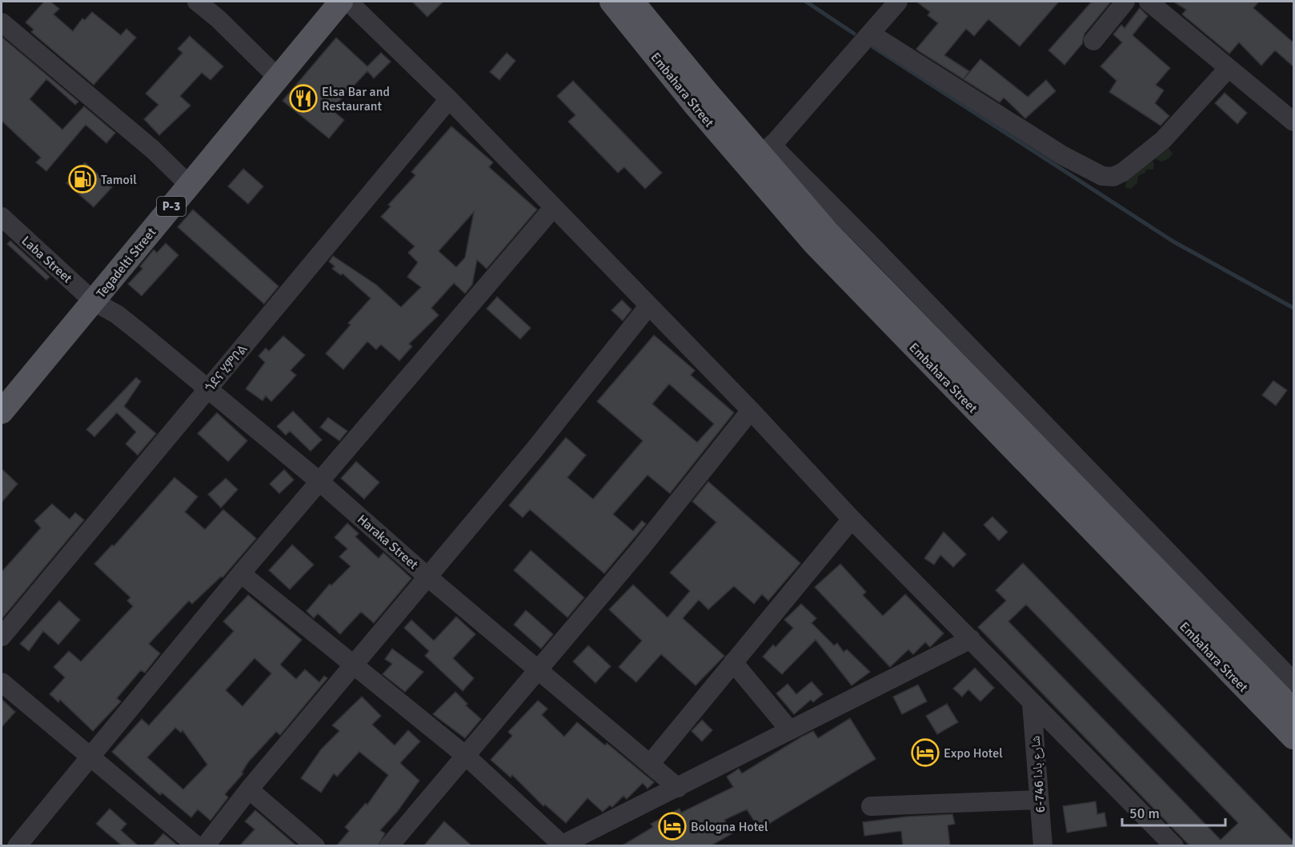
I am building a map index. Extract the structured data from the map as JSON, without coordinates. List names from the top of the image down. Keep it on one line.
{"streets":{"main road":["Embahara Street","P-3","Tegadelti Street"],"street":["Laba Street","ጎደና ሂምቦል","Haraka Street","شارع بادا 746-6"]},"crossings":[["Laba Street","Tegadelti Street"],["Laba Street","Haraka Street"],["Tegadelti Street","Haraka Street"],["ጎደና ሂምቦል","Haraka Street"]],"places":{"restaurant":["Elsa Bar and Restaurant"],"fuel station":["Tamoil"],"hotel":["Expo Hotel","Bologna Hotel"]},"scale_bar":"50 m"}
